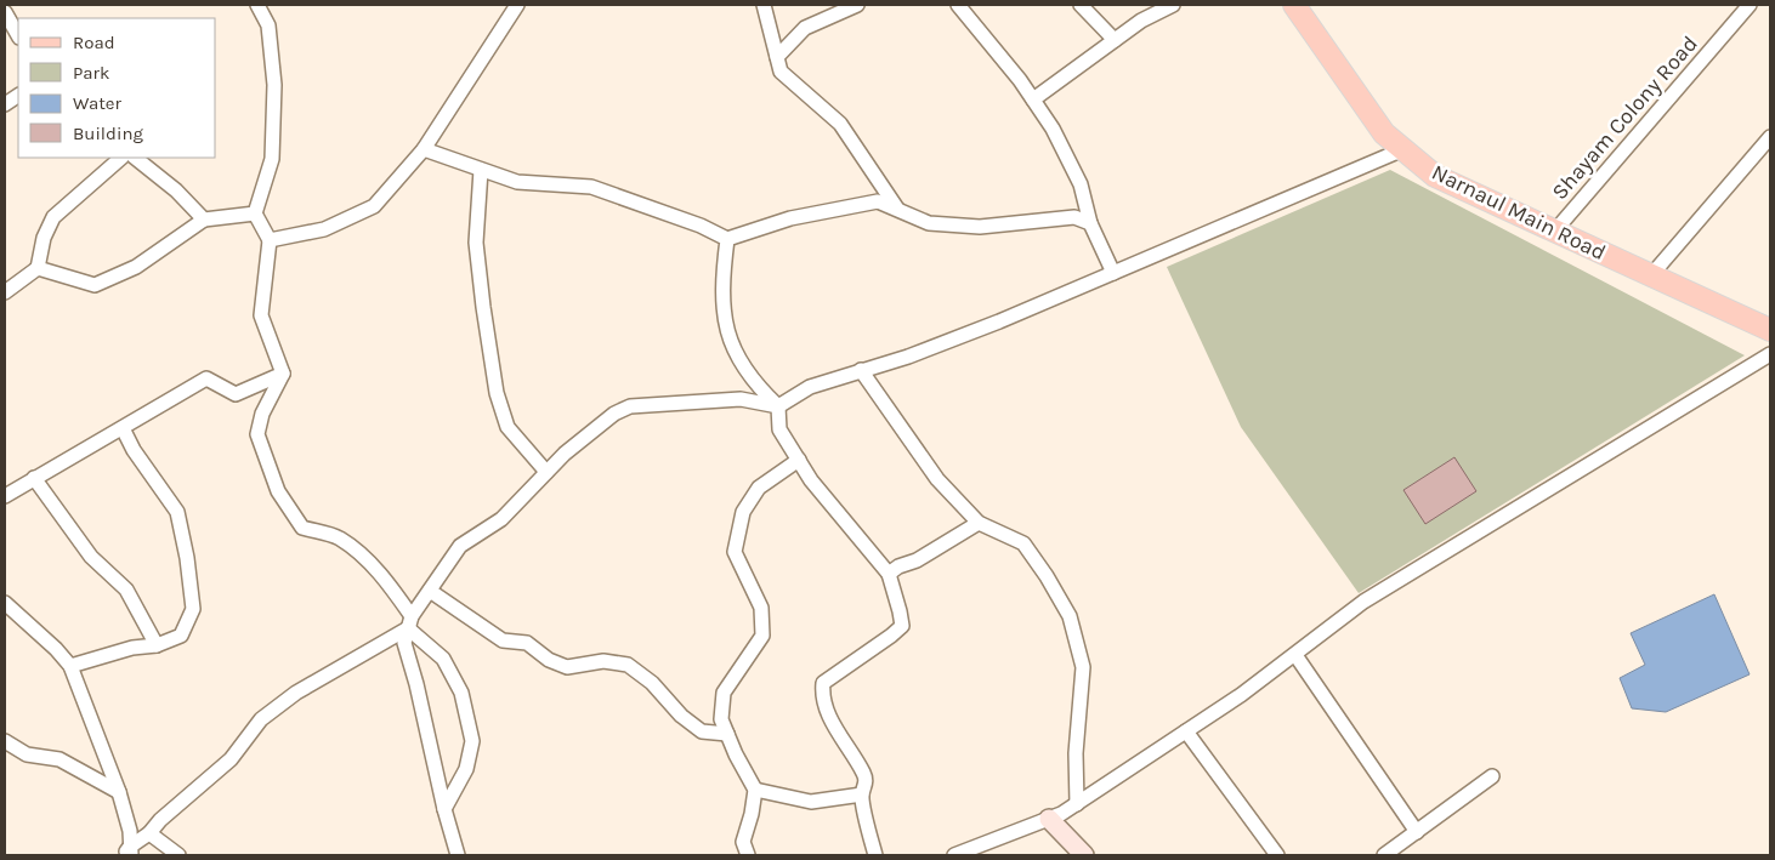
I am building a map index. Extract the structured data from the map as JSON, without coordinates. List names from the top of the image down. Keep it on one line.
{"streets":{"main road":["Narnaul Main Road"],"street":["Shayam Colony Road"]},"crossings":[["Shayam Colony Road","Narnaul Main Road"]],"legend":["Road","Park","Water","Building"]}
